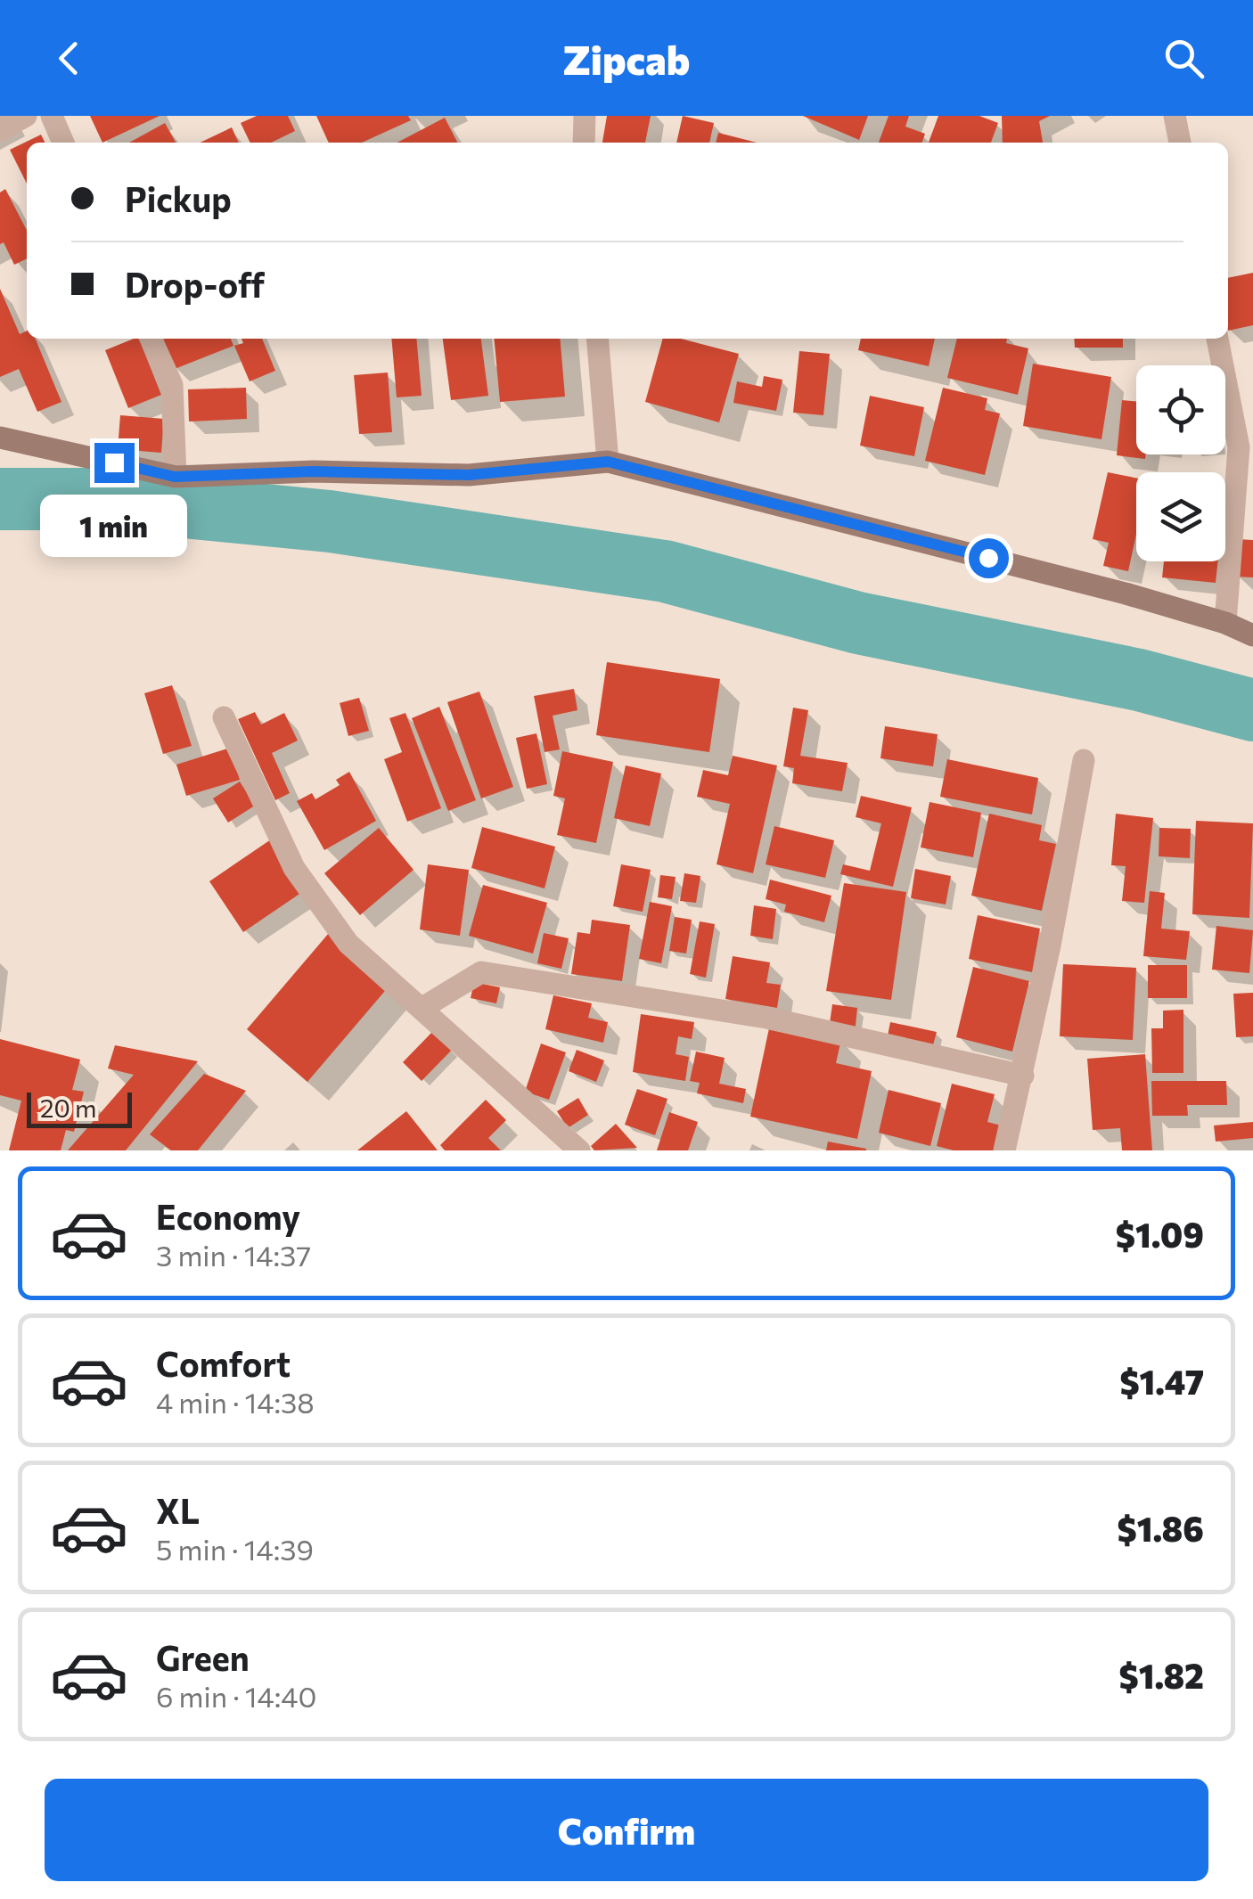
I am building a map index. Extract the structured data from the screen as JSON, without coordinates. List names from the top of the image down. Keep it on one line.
{"scale_bar":"20 m","page":{"header":"Zipcab","banner":["Pickup","Drop-off"],"bubble":"1 min","scale":"20 m","list":[{"name":"Economy","note":"3 min · 14:37","value":"$1.09"},{"name":"Comfort","note":"4 min · 14:38","value":"$1.47"},{"name":"XL","note":"5 min · 14:39","value":"$1.86"},{"name":"Green","note":"6 min · 14:40","value":"$1.82"}],"buttons":"Confirm"}}
